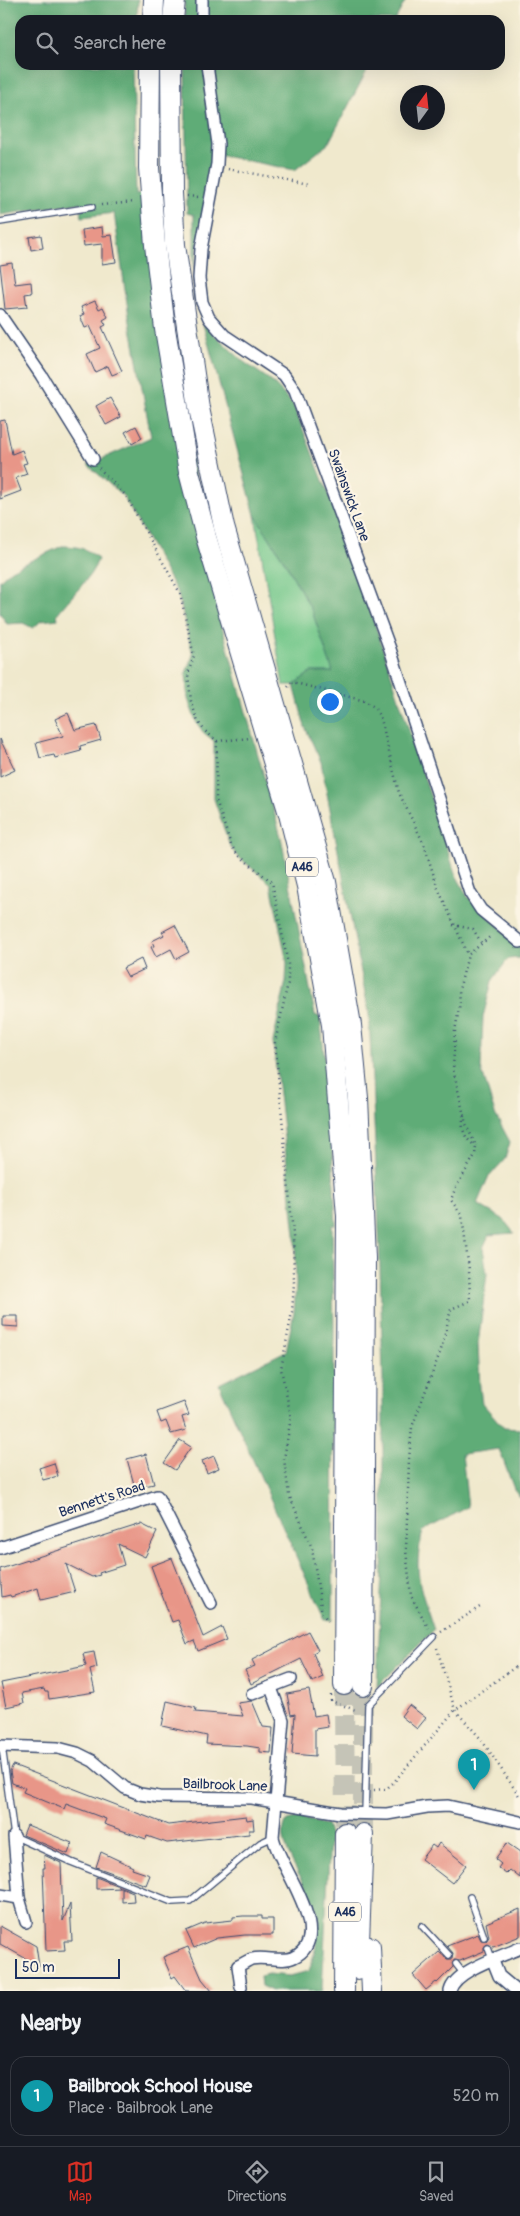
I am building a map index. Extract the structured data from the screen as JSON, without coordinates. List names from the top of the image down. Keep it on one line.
{"streets":{"highway":["A46"],"street":["Swainswick Lane","Bennett's Road","Bailbrook Lane"]},"scale_bar":"50 m","north":"top","page":{"search":"Search here","pins":"1","scale":"50 m","heading":"Nearby","list":[{"mark":"1","name":"Bailbrook School House","note":"Place · Bailbrook Lane","value":"520 m"}],"nav":["Map","Directions","Saved"]}}
